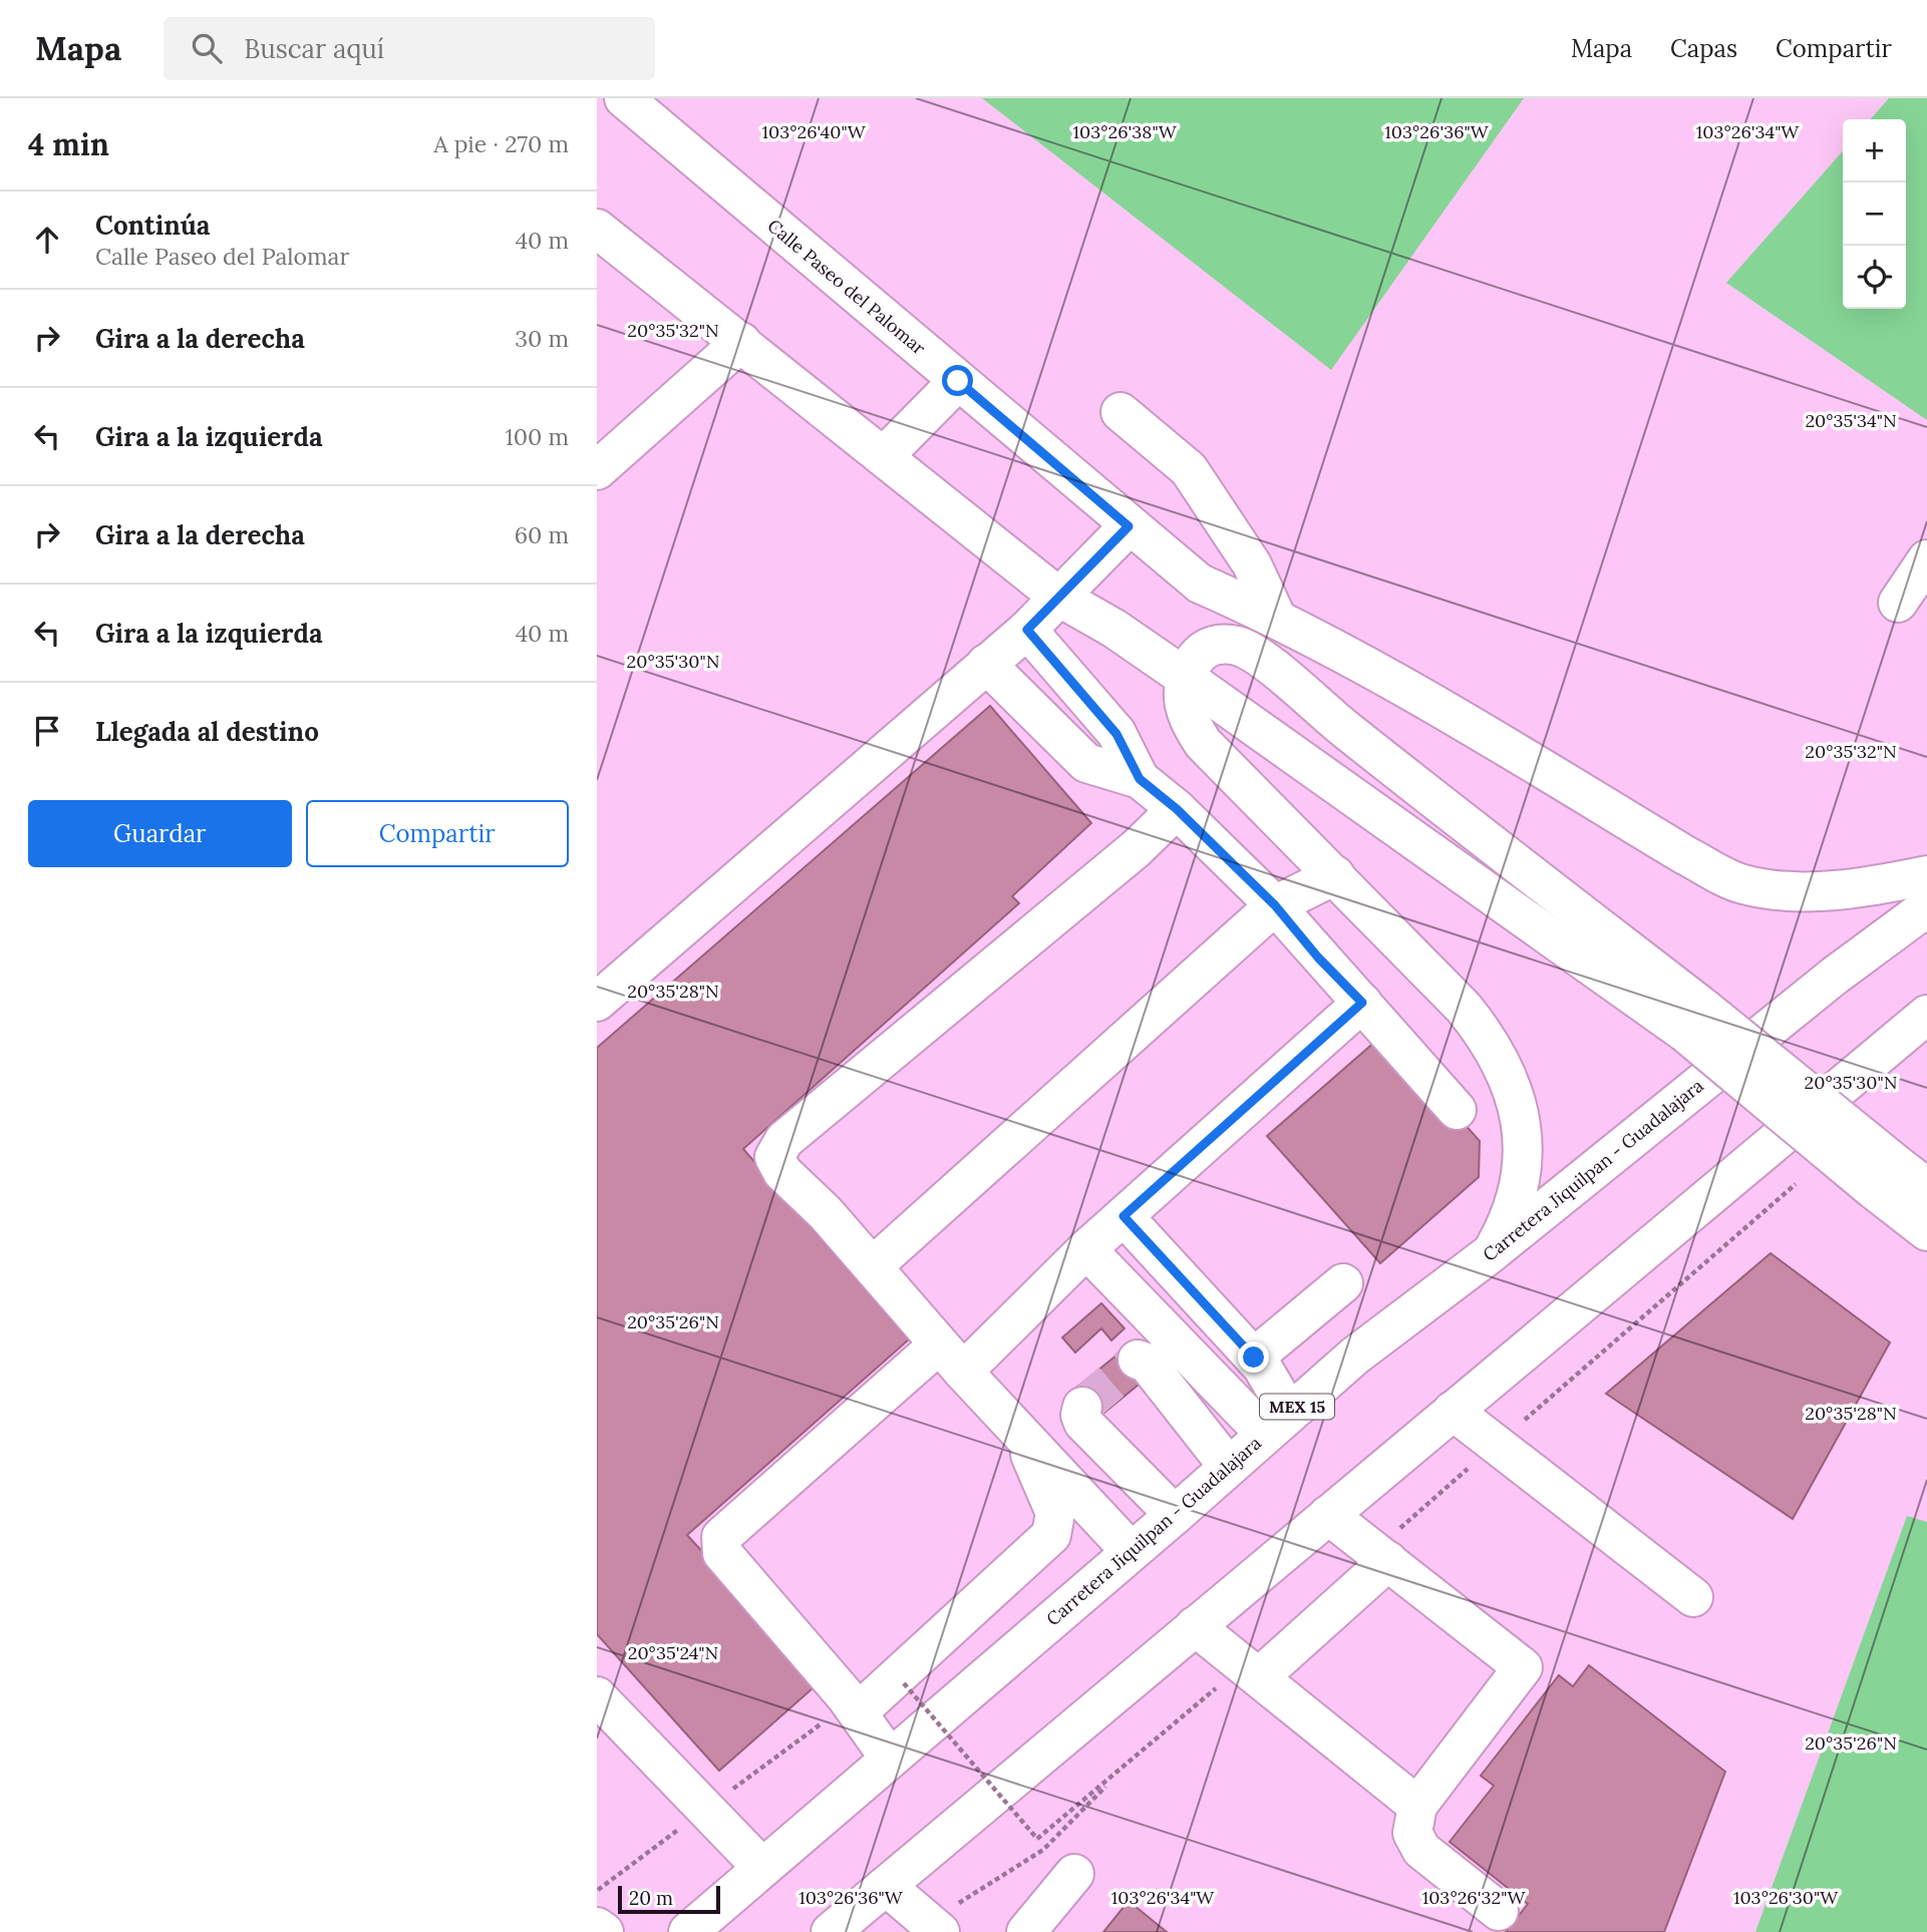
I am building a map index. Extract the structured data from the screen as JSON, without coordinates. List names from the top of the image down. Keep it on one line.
{"streets":{"main road":["Calle Paseo del Palomar","Carretera Jiquilpan - Guadalajara","MEX 15"]},"scale_bar":"20 m","page":{"header":"Mapa","search":"Buscar aquí","nav":["Mapa","Capas","Compartir"],"heading":["4 min","A pie · 270 m"],"map_buttons":["+","−"],"list":[["Continúa","Calle Paseo del Palomar","40 m"],["Gira a la derecha","30 m"],["Gira a la izquierda","100 m"],["Gira a la derecha","60 m"],["Gira a la izquierda","40 m"],"Llegada al destino"],"buttons":["Guardar","Compartir"],"scale":"20 m"},"coordinates":["103°26'40\"W","103°26'38\"W","103°26'36\"W","103°26'34\"W","20°35'32\"N","20°35'34\"N","20°35'30\"N","20°35'28\"N","20°35'26\"N","20°35'24\"N","103°26'32\"W","103°26'30\"W"]}
